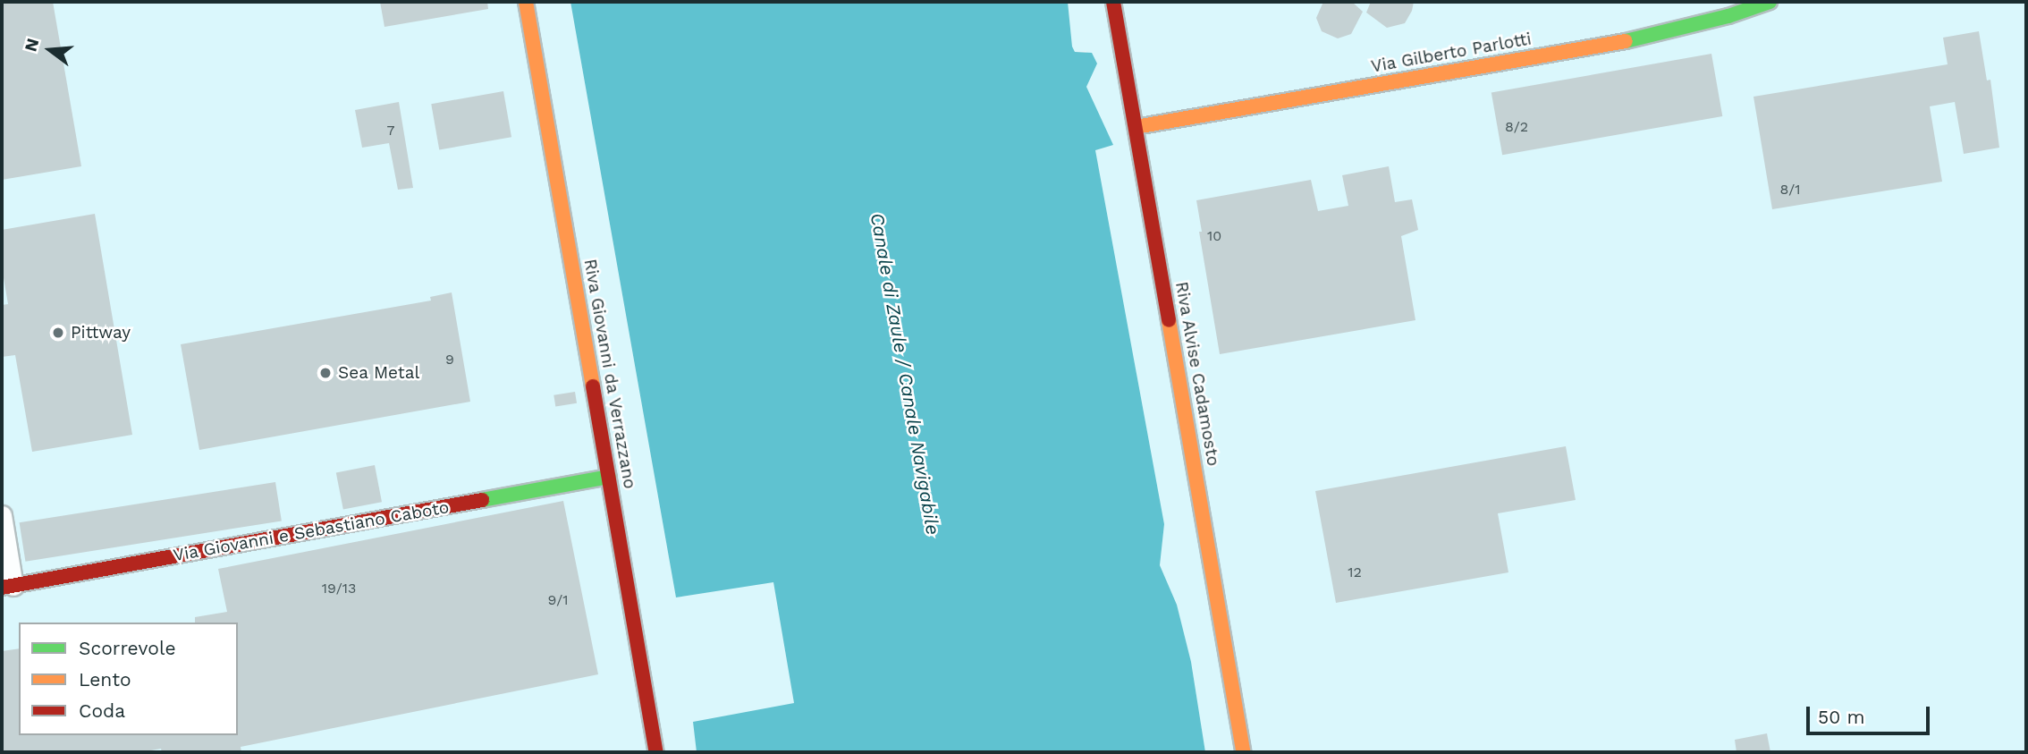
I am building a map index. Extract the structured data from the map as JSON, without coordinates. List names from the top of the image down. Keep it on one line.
{"streets":{"street":["Via Gilberto Parlotti","Riva Giovanni da Verrazzano","Riva Alvise Cadamosto","Via Giovanni e Sebastiano Caboto"]},"crossings":[["Via Gilberto Parlotti","Riva Alvise Cadamosto"],["Riva Giovanni da Verrazzano","Via Giovanni e Sebastiano Caboto"]],"water":["Canale di Zaule / Canale Navigabile"],"places":["Pittway","Sea Metal"],"house_numbers":["8/2","7","8/1","10","9","12","19/13","9/1"],"legend":["Scorrevole","Lento","Coda"],"scale_bar":"50 m","north":"left"}
